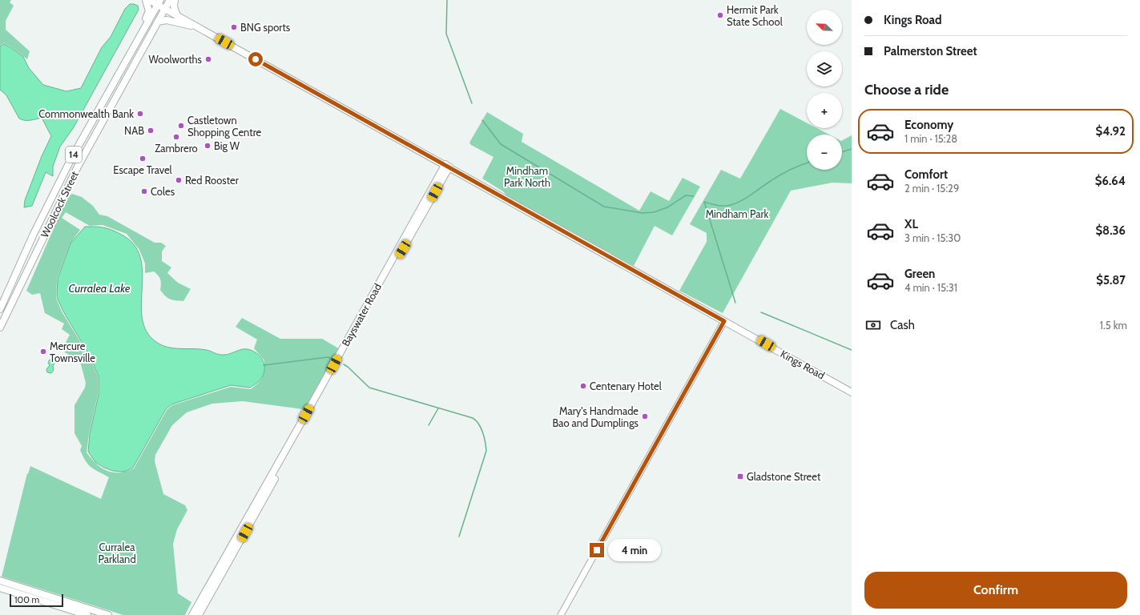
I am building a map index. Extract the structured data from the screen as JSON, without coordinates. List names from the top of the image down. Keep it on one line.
{"streets":{"main road":["14","Woolcock Street","Bayswater Road","Kings Road"]},"crossings":[["Woolcock Street","Kings Road"],["Bayswater Road","Kings Road"]],"water":["Curralea Lake"],"parks":["Mindham Park North","Mindham Park","Curralea Parkland"],"places":{"other":["Hermit Park State School","BNG sports","Woolworths","Commonwealth Bank","Castletown Shopping Centre","NAB","Zambrero","Big W","Escape Travel","Red Rooster","Coles","Mercure Townsville","Centenary Hotel","Mary's Handmade Bao and Dumplings"],"transit":["Gladstone Street"]},"scale_bar":"100 m","north":"top left","page":{"banner":["Kings Road","Palmerston Street"],"map_buttons":["+","−"],"heading":"Choose a ride","list":[{"name":"Economy","note":"1 min · 15:28","value":"$4.92"},{"name":"Comfort","note":"2 min · 15:29","value":"$6.64"},{"name":"XL","note":"3 min · 15:30","value":"$8.36"},{"name":"Green","note":"4 min · 15:31","value":"$5.87"}],"pay":["Cash","1.5 km"],"bubble":"4 min","buttons":"Confirm","scale":"100 m"}}
